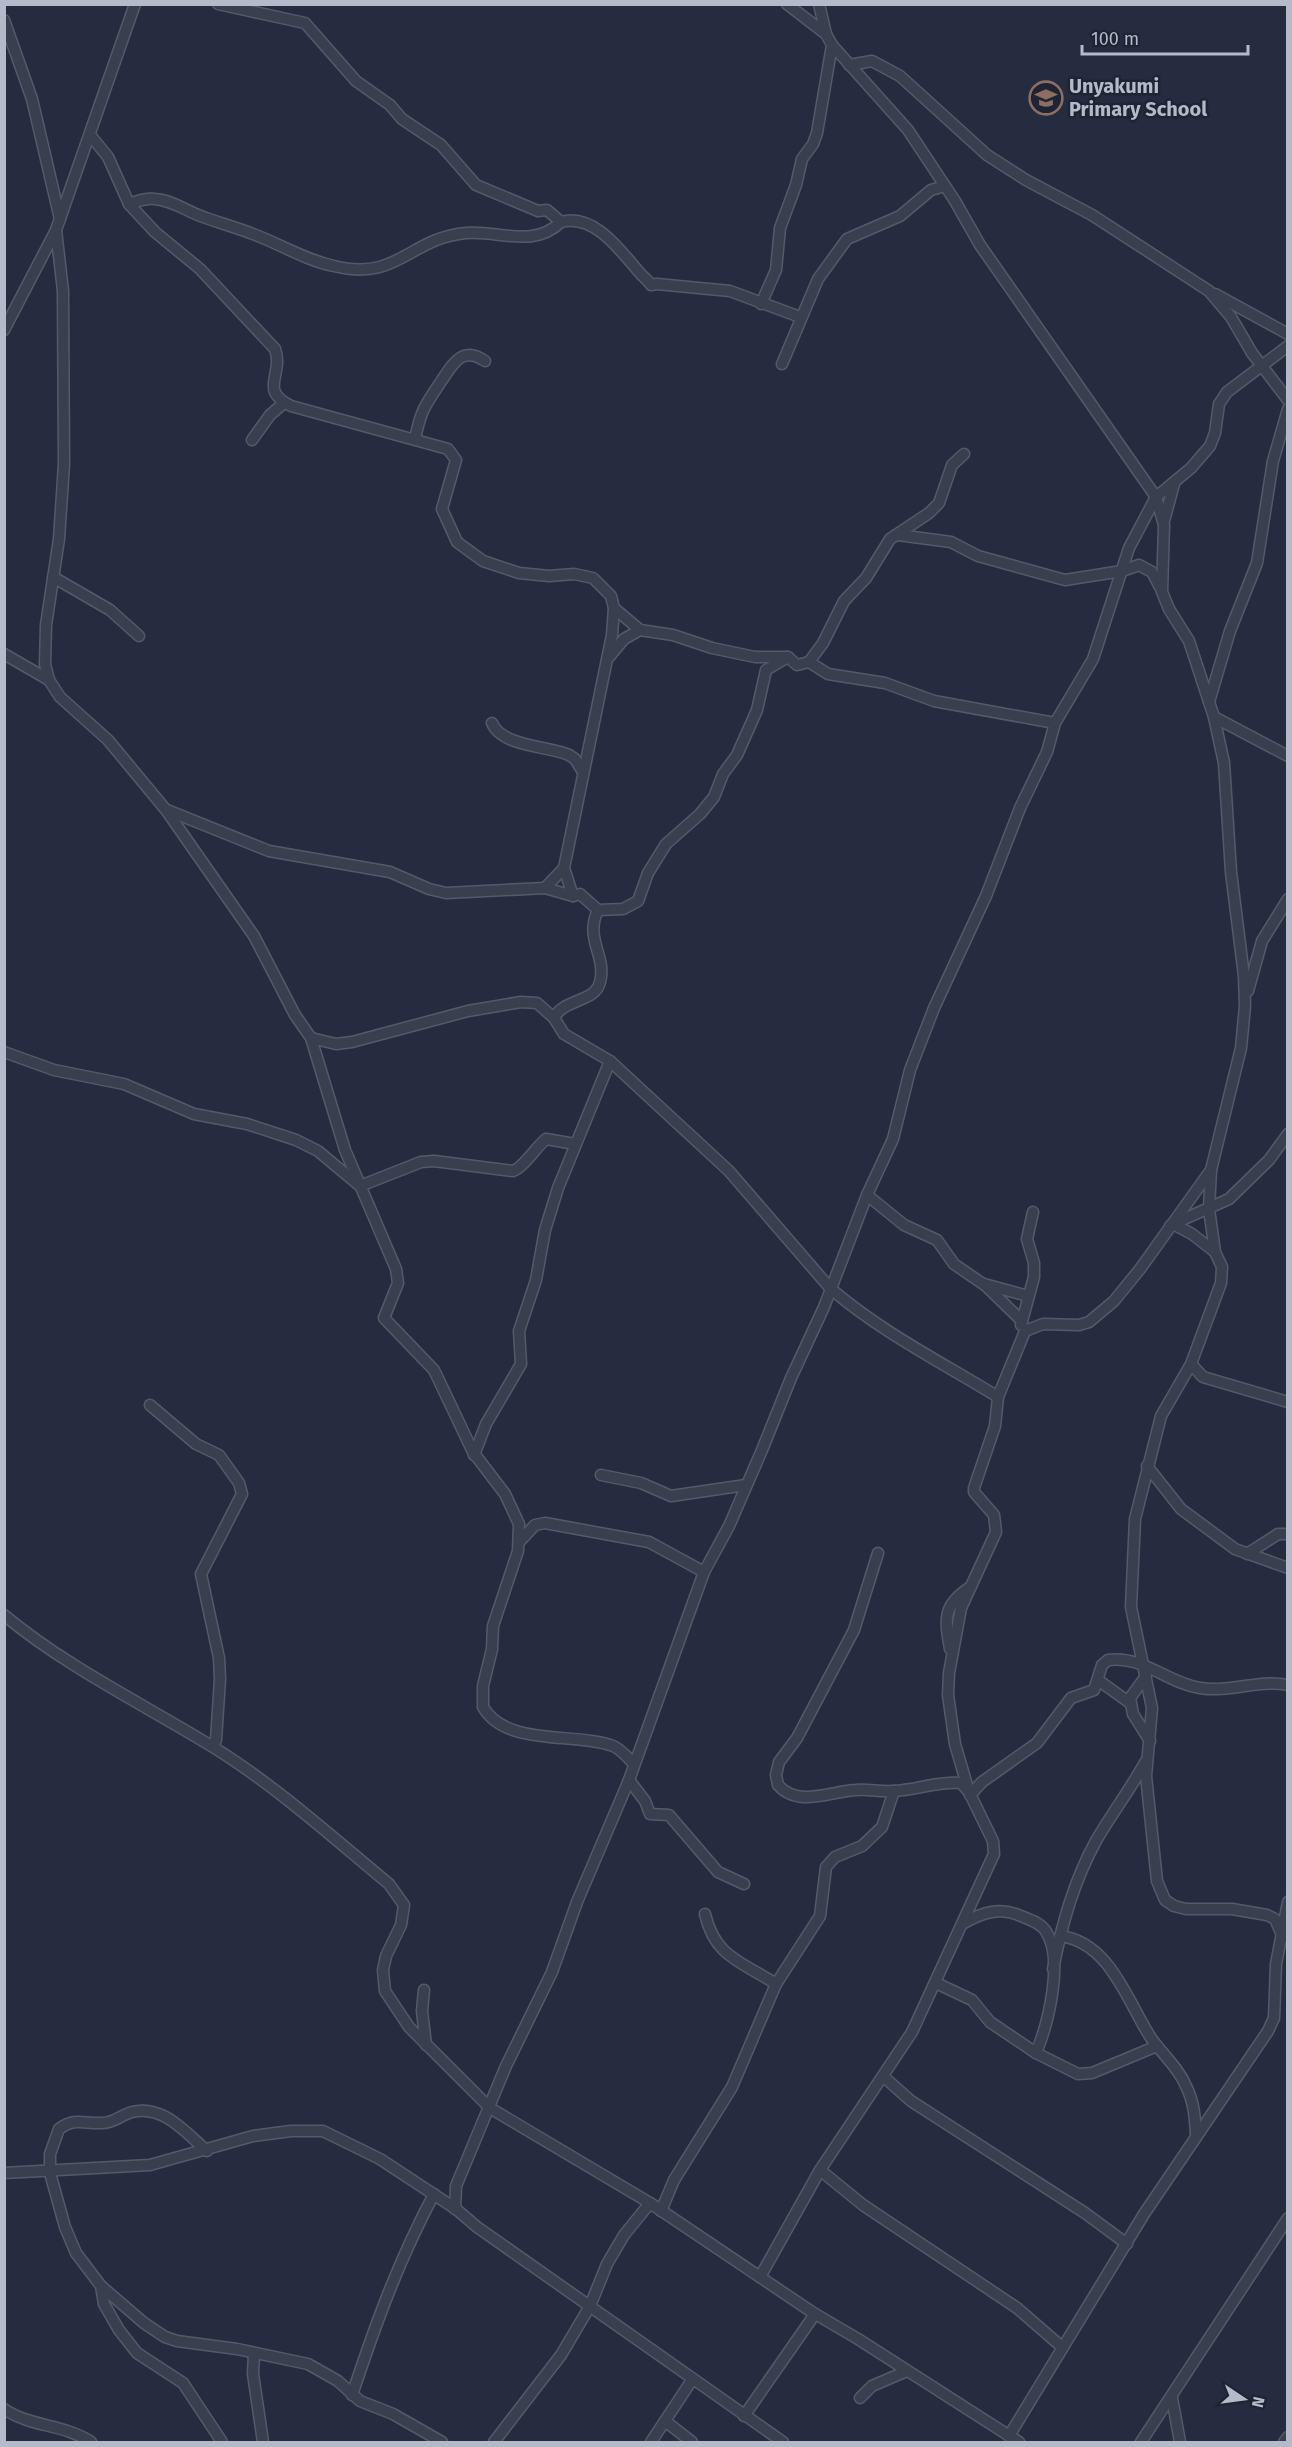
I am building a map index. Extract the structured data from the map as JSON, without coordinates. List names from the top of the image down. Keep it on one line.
{"places":{"school or university":["Unyakumi Primary School"]},"scale_bar":"100 m","north":"right"}
